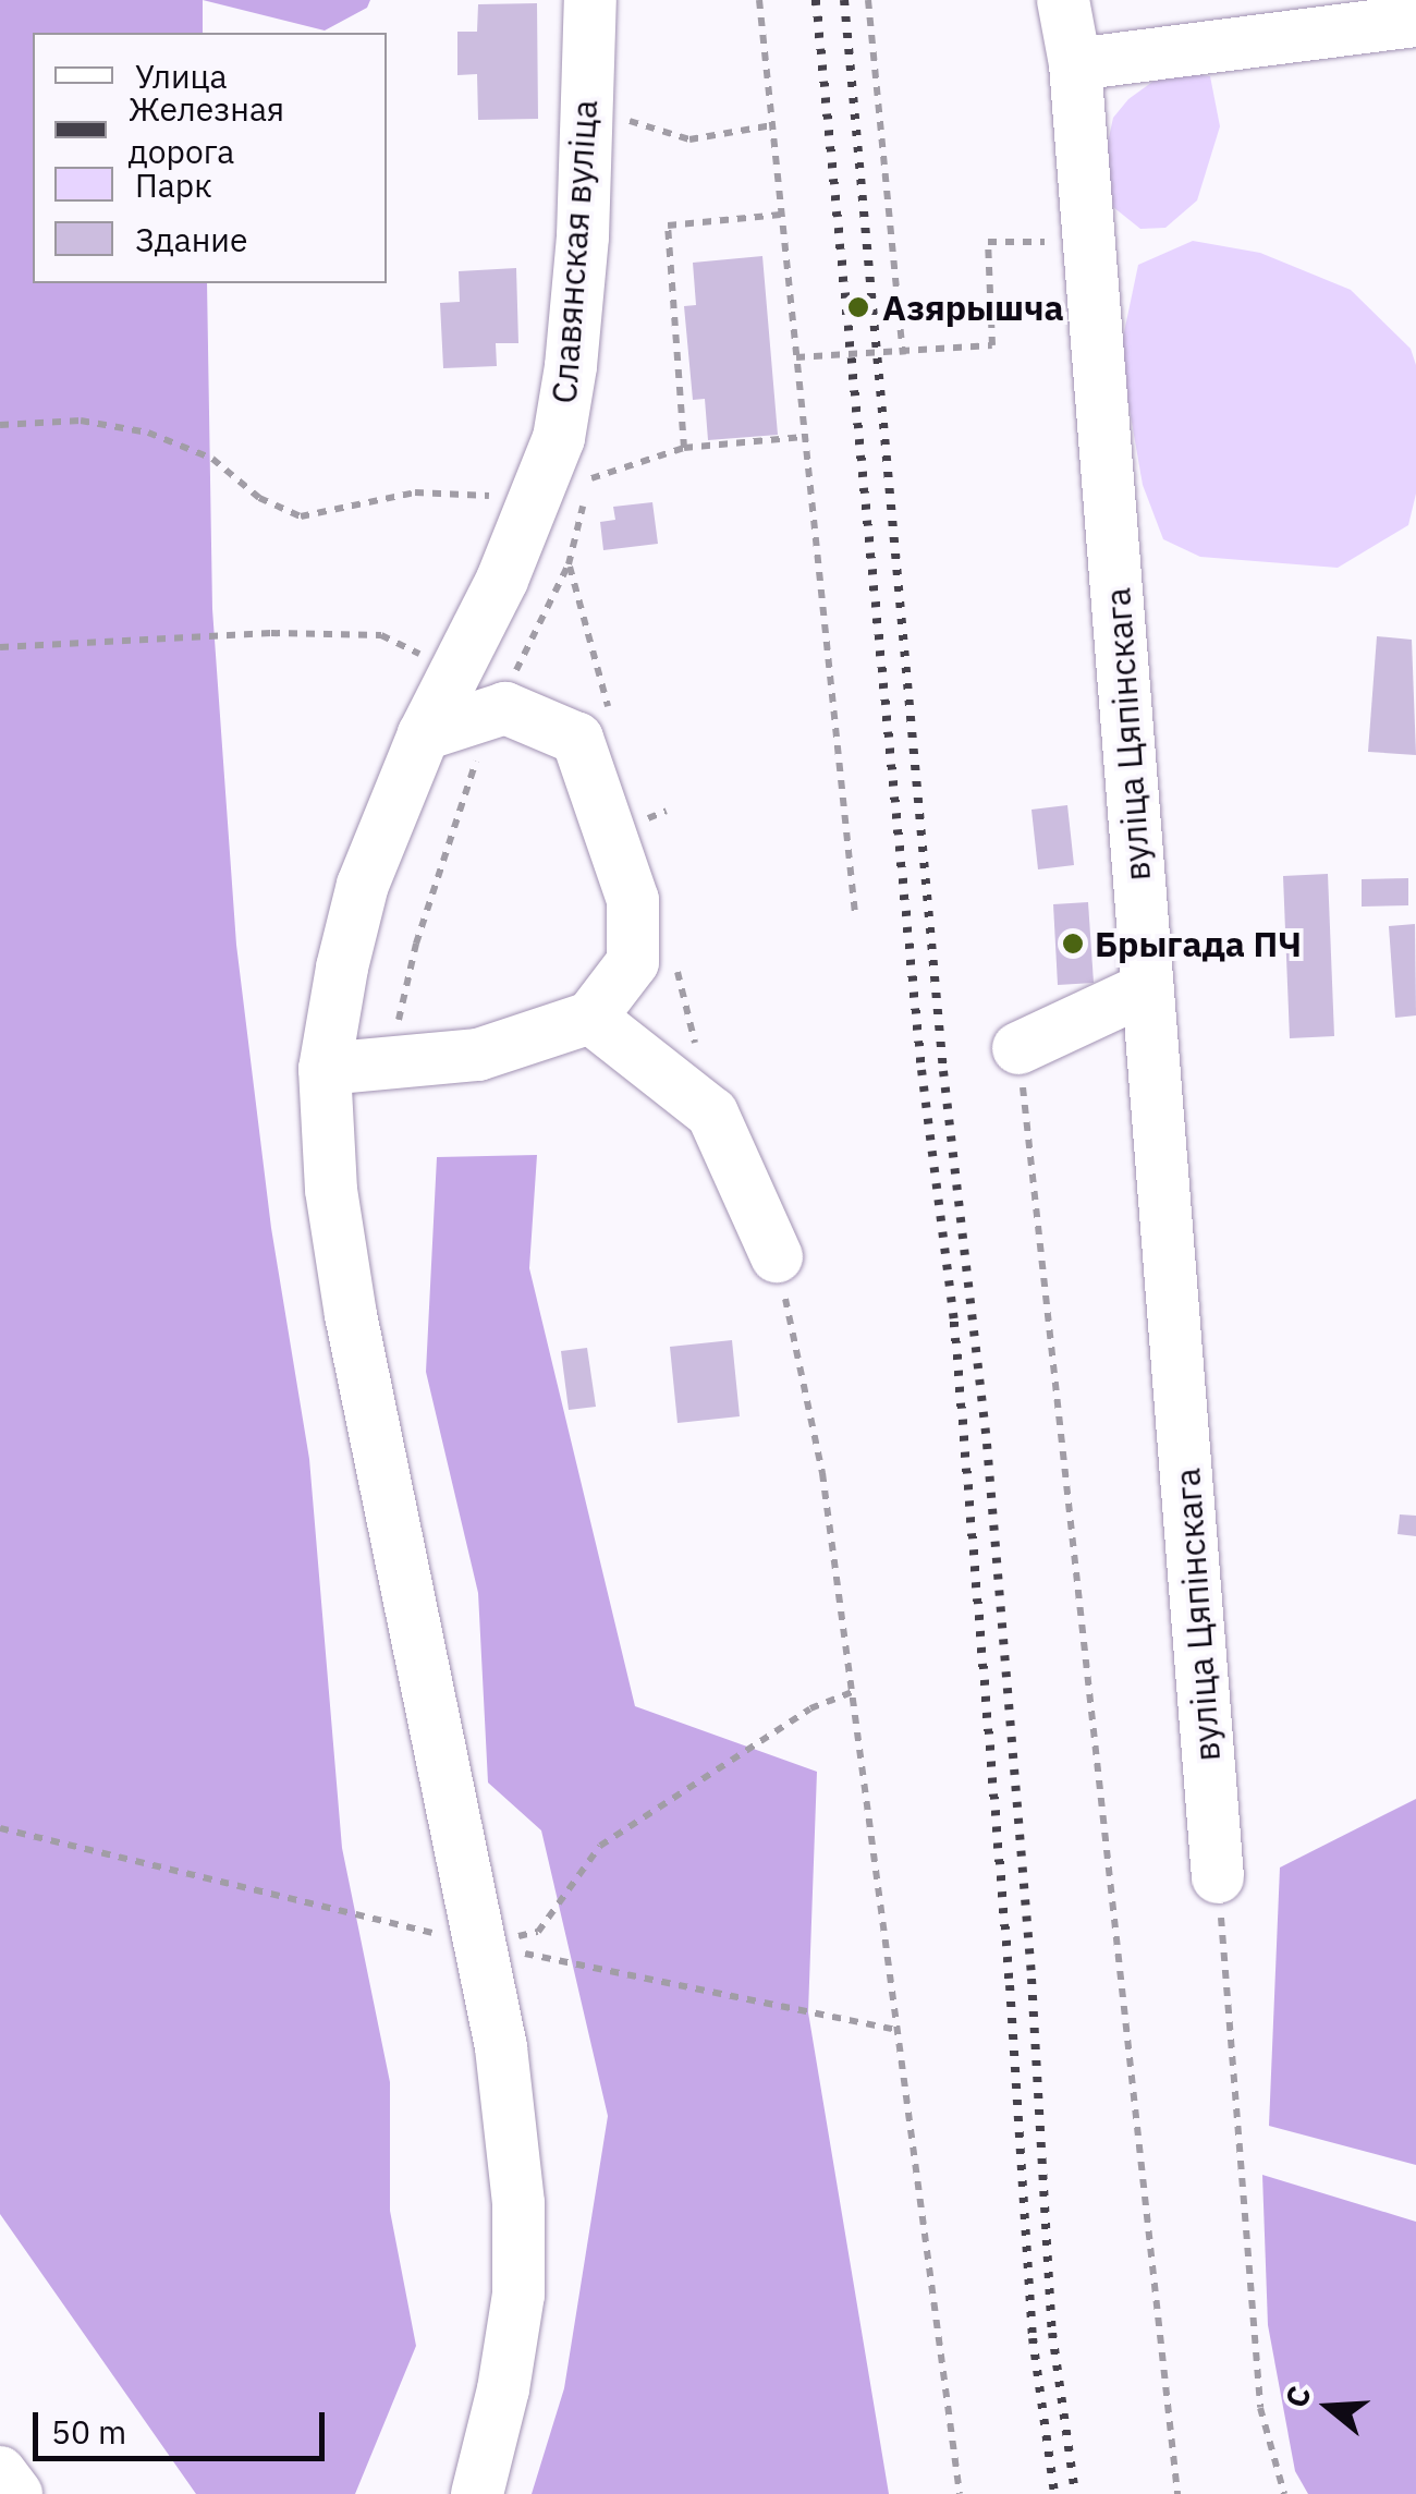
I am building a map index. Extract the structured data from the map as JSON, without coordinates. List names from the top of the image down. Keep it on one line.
{"streets":{"street":["Славянская вуліца","вуліца Цяпінскага"]},"places":["Азярышча","Брыгада ПЧ"],"legend":["Улица","Железная дорога","Парк","Здание"],"scale_bar":"50 m","north":"left"}
